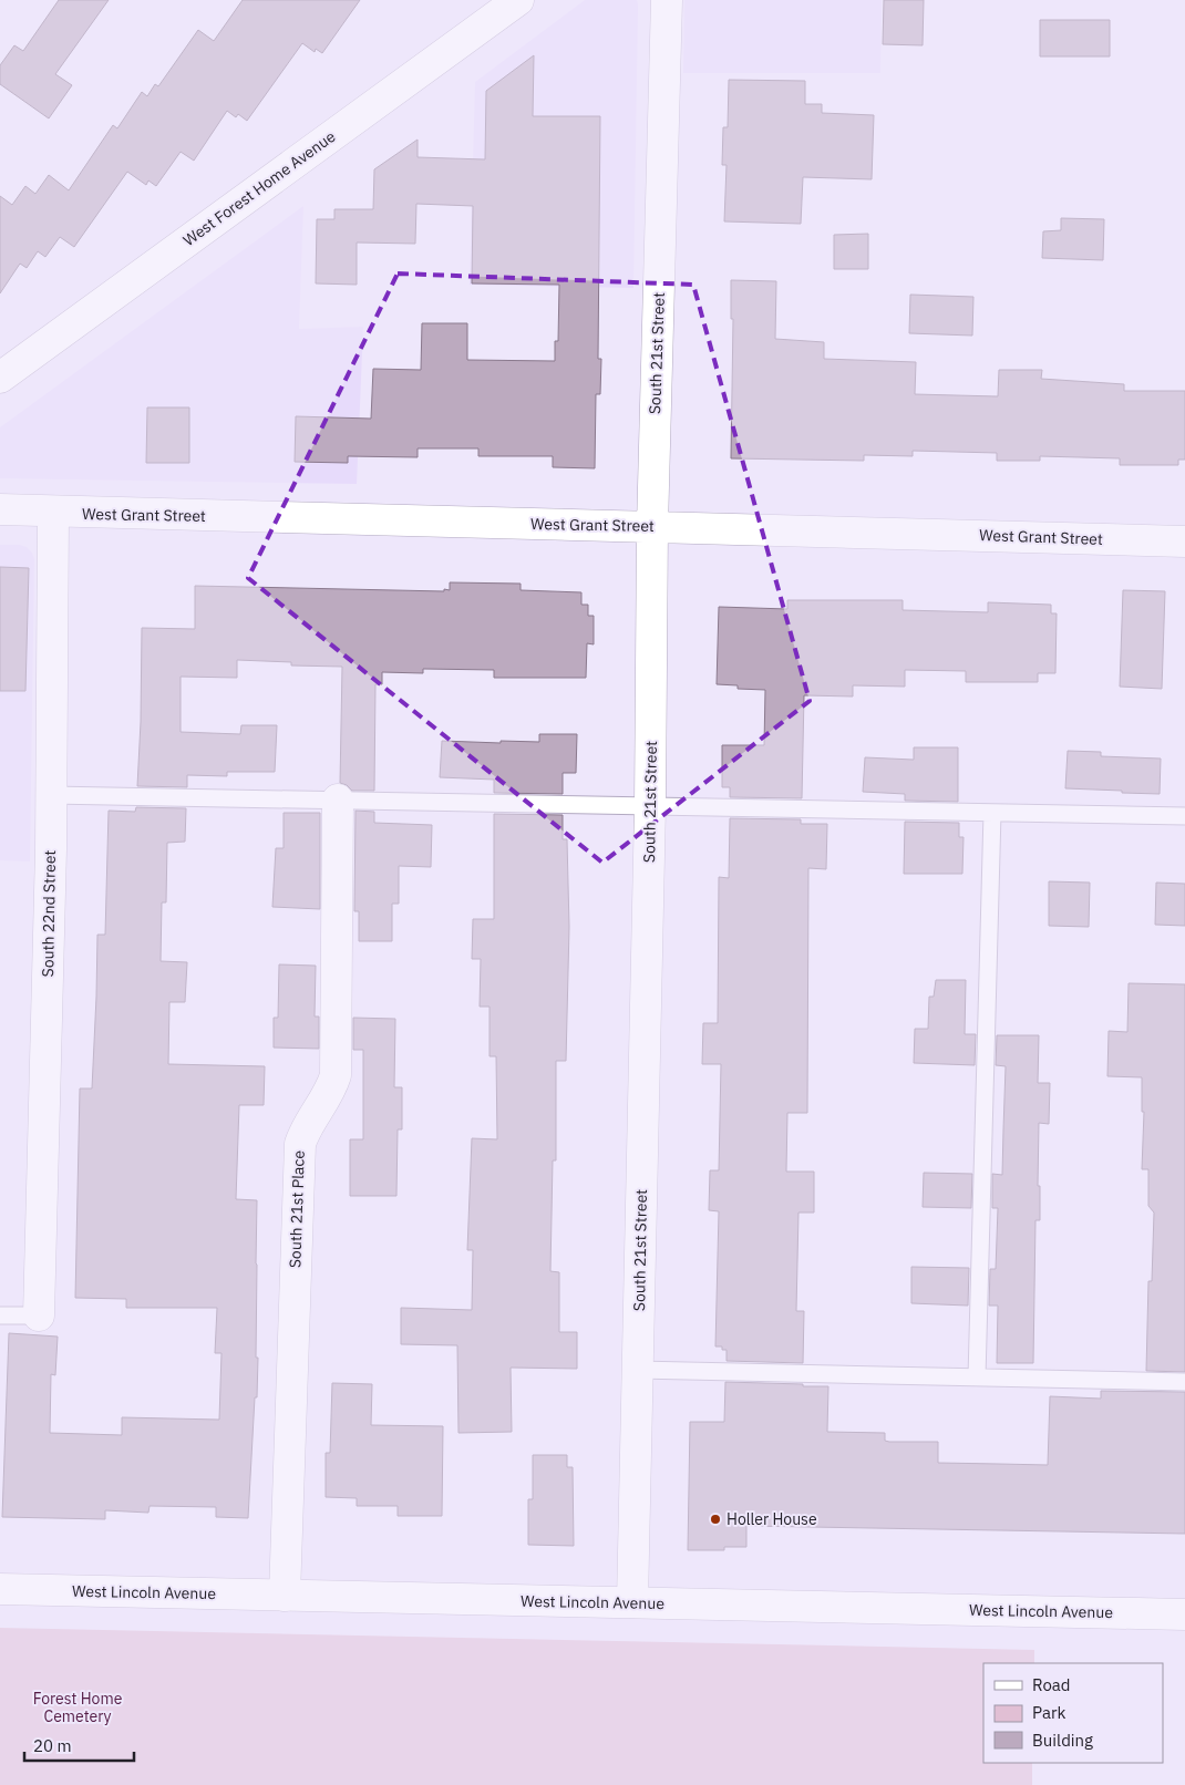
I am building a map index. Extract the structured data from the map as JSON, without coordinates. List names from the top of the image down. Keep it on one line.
{"streets":{"street":["West Forest Home Avenue","South 21st Street","West Grant Street","South 22nd Street","South 21st Place","West Lincoln Avenue"]},"crossings":[["South 21st Street","West Grant Street"],["South 21st Street","West Lincoln Avenue"],["West Grant Street","South 22nd Street"],["South 21st Place","West Lincoln Avenue"]],"parks":["Forest Home Cemetery"],"places":["Holler House"],"legend":["Road","Park","Building"],"scale_bar":"20 m"}
